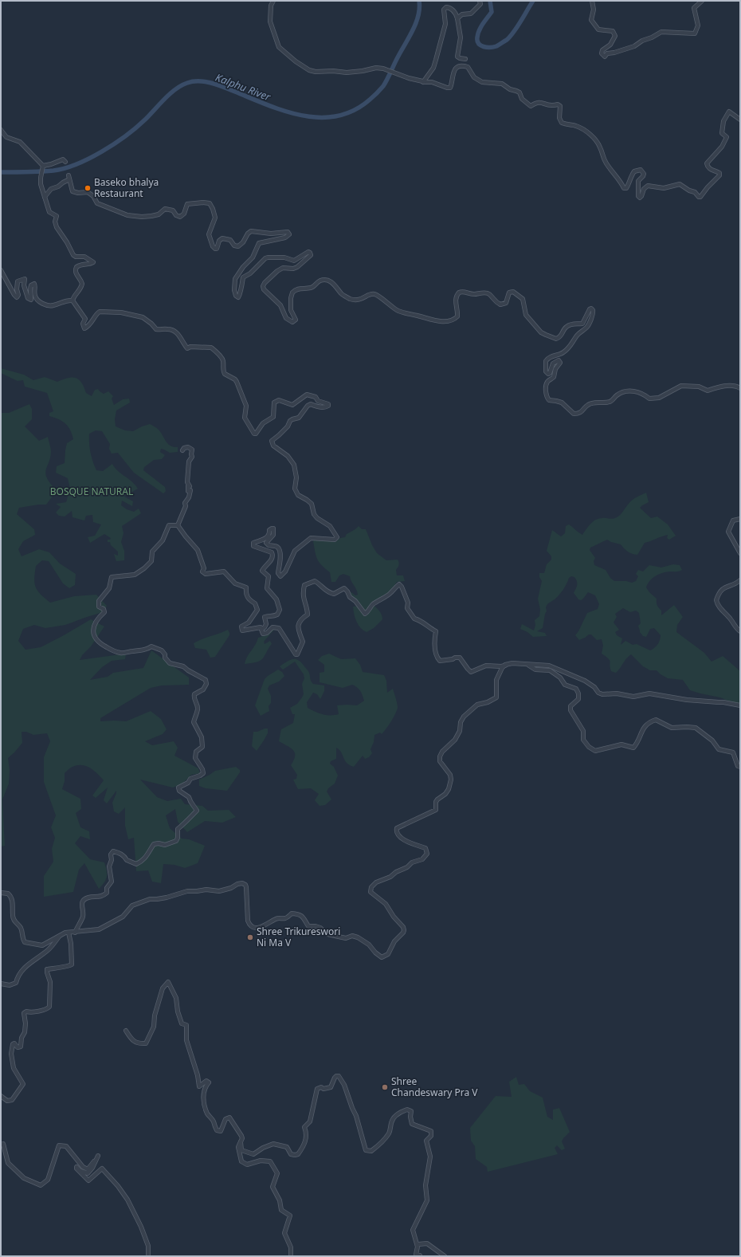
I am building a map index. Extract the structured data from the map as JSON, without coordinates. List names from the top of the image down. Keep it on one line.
{"water":["Kalphu River"],"parks":["BOSQUE NATURAL"],"places":["Baseko bhalya Restaurant","Shree Trikureswori Ni Ma V","Shree Chandeswary Pra V"]}
